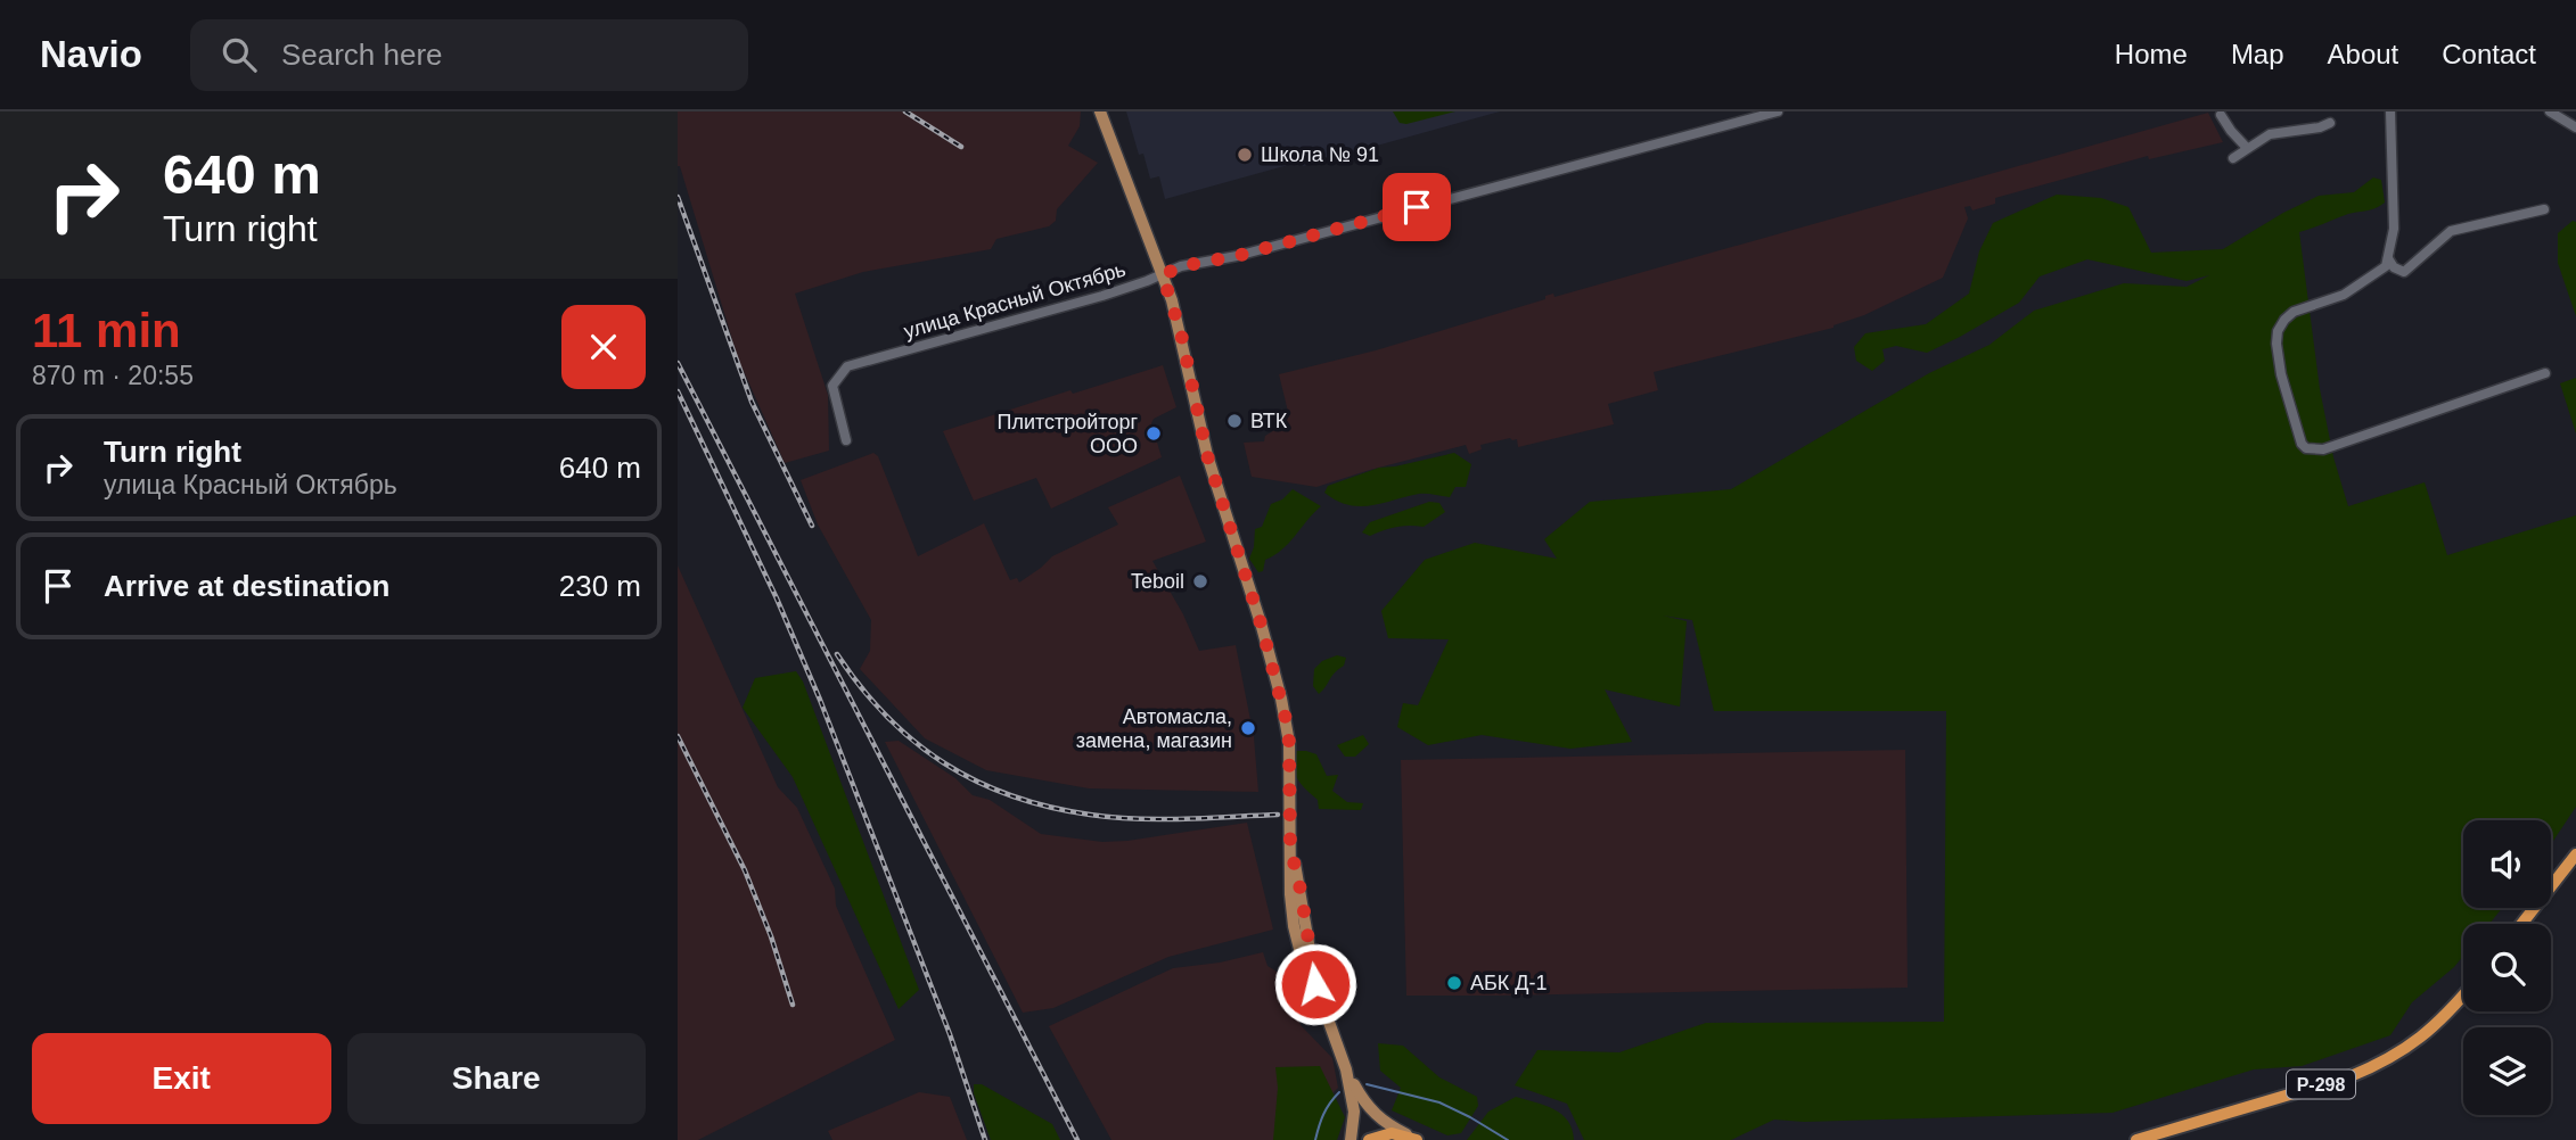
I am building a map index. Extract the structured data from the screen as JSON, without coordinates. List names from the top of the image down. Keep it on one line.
{"streets":{"highway":["Р-298"],"street":["улица Красный Октябрь"]},"places":["Школа № 91","ВТК","Плитстройторг ООО","Teboil","Автомасла, замена, магазин","АБК Д-1"],"page":{"header":"Navio","search":"Search here","nav":["Home","Map","About","Contact"],"turn":["640 m","Turn right"],"heading":["11 min","870 m · 20:55"],"list":[{"name":"Turn right","note":"улица Красный Октябрь","value":"640 m"},{"name":"Arrive at destination","value":"230 m"}],"buttons":["Exit","Share"]}}
